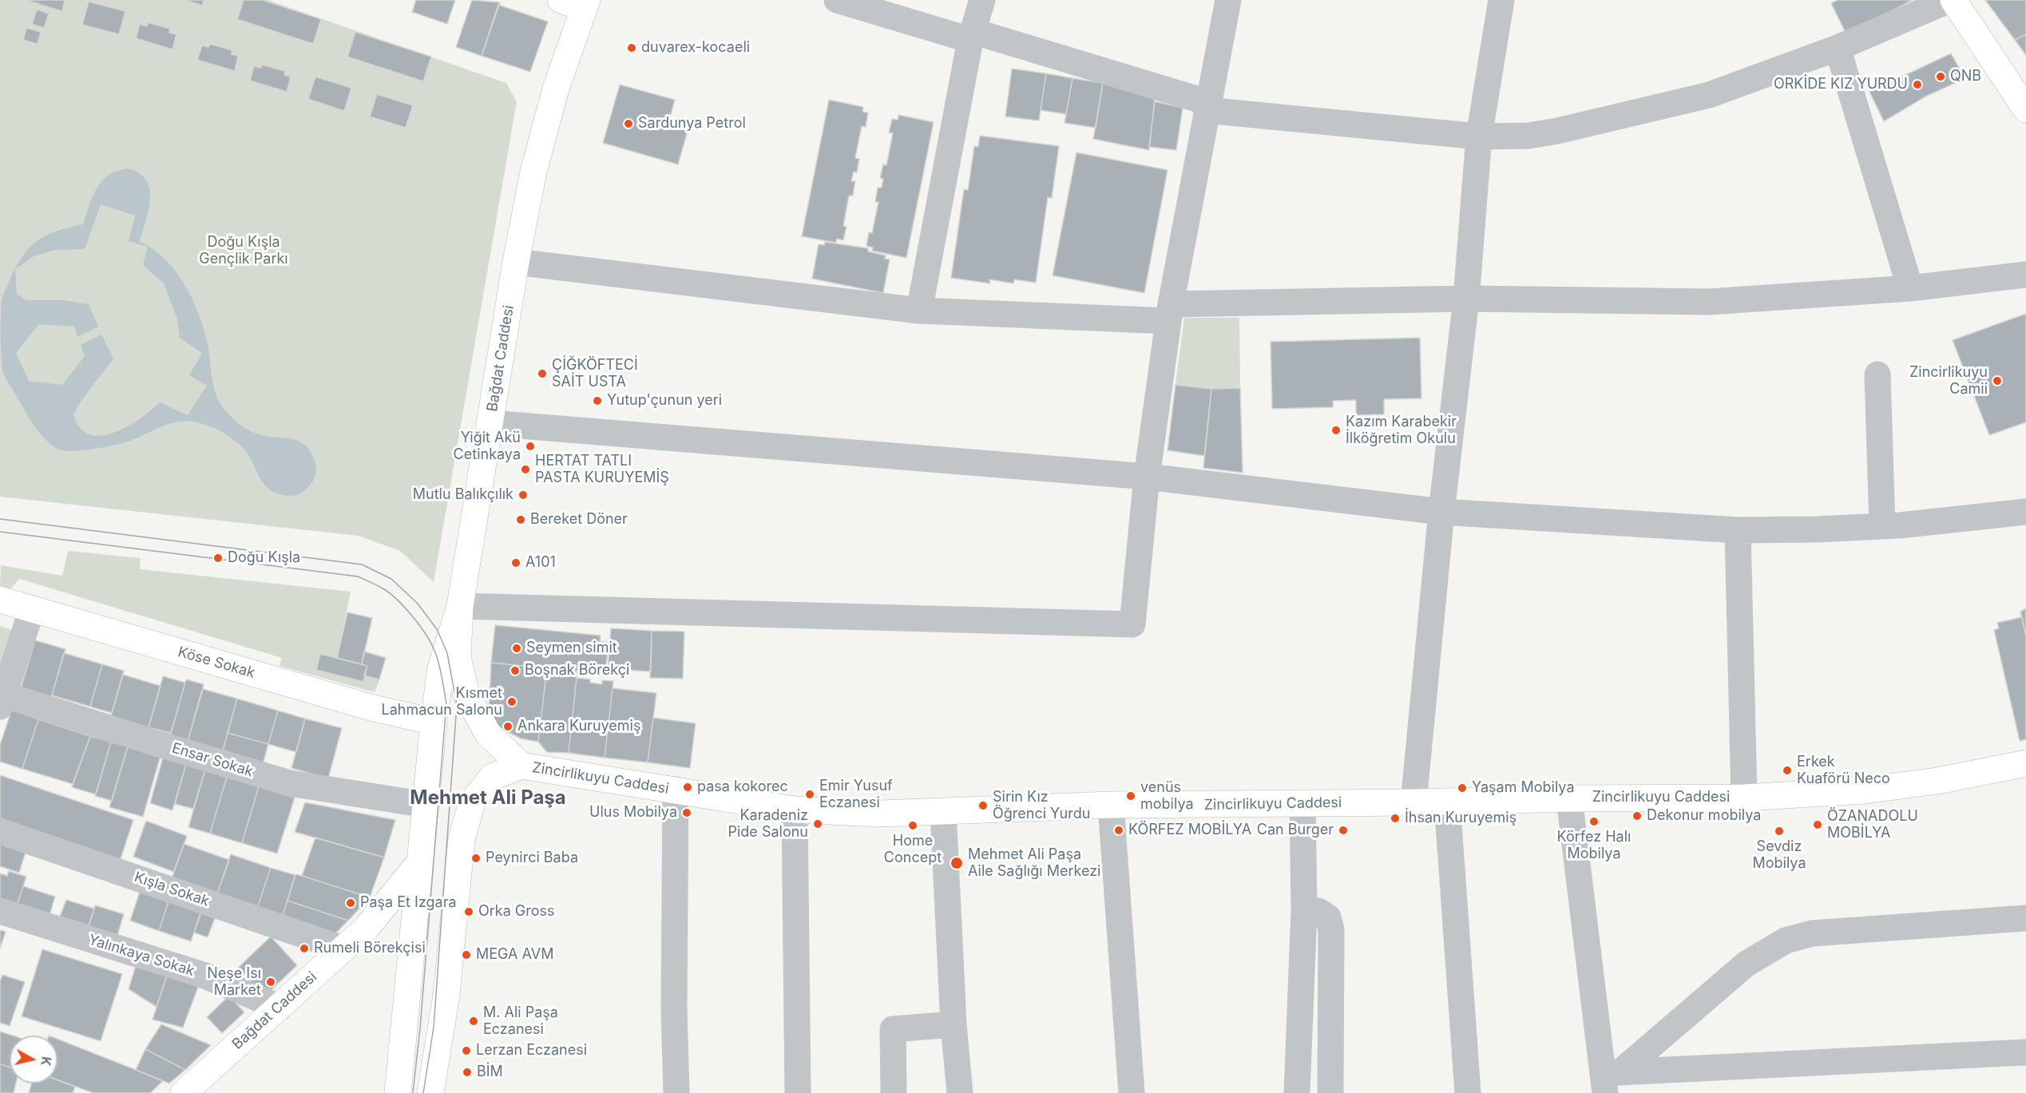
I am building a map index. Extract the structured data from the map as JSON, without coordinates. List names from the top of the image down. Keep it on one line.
{"streets":{"main road":["Bağdat Caddesi","Köse Sokak","Zincirlikuyu Caddesi"],"street":["Ensar Sokak","Kışla Sokak","Yalınkaya Sokak"]},"crossings":[["Bağdat Caddesi","Köse Sokak"],["Bağdat Caddesi","Ensar Sokak"],["Bağdat Caddesi","Zincirlikuyu Caddesi"],["Bağdat Caddesi","Kışla Sokak"],["Bağdat Caddesi","Yalınkaya Sokak"]],"districts":["Mehmet Ali Paşa"],"parks":["Doğu Kışla Gençlik Parkı"],"places":["duvarex-kocaeli","QNB","ORKİDE KIZ YURDU","Sardunya Petrol","ÇİĞKÖFTECİ SAİT USTA","Zincirlikuyu Camii","Yutup'çunun yeri","Kazım Karabekir İlköğretim Okulu","Yiğit Akü Cetinkaya","HERTAT TATLI PASTA KURUYEMİŞ","Mutlu Balıkçılık","Bereket Döner","Doğu Kışla","A101","Seymen simit","Boşnak Börekçi","Kısmet Lahmacun Salonu","Ankara Kuruyemiş","Erkek Kuaförü Neco","pasa kokorec","Yaşam Mobilya","Emir Yusuf Eczanesi","venüs mobilya","Şirin Kız Öğrenci Yurdu","Ulus Mobilya","Dekonur mobilya","İhsan Kuruyemiş","Körfez Halı Mobilya","Karadeniz Pide Salonu","ÖZANADOLU MOBİLYA","Home Concept","KÖRFEZ MOBİLYA","Can Burger","Sevdiz Mobilya","Peynirci Baba","Mehmet Ali Paşa Aile Sağlığı Merkezi","Paşa Et Izgara","Orka Gross","Rumeli Börekçisi","MEGA AVM","Neşe Isı Market","M. Ali Paşa Eczanesi","Lerzan Eczanesi","BİM"],"north":"right"}
